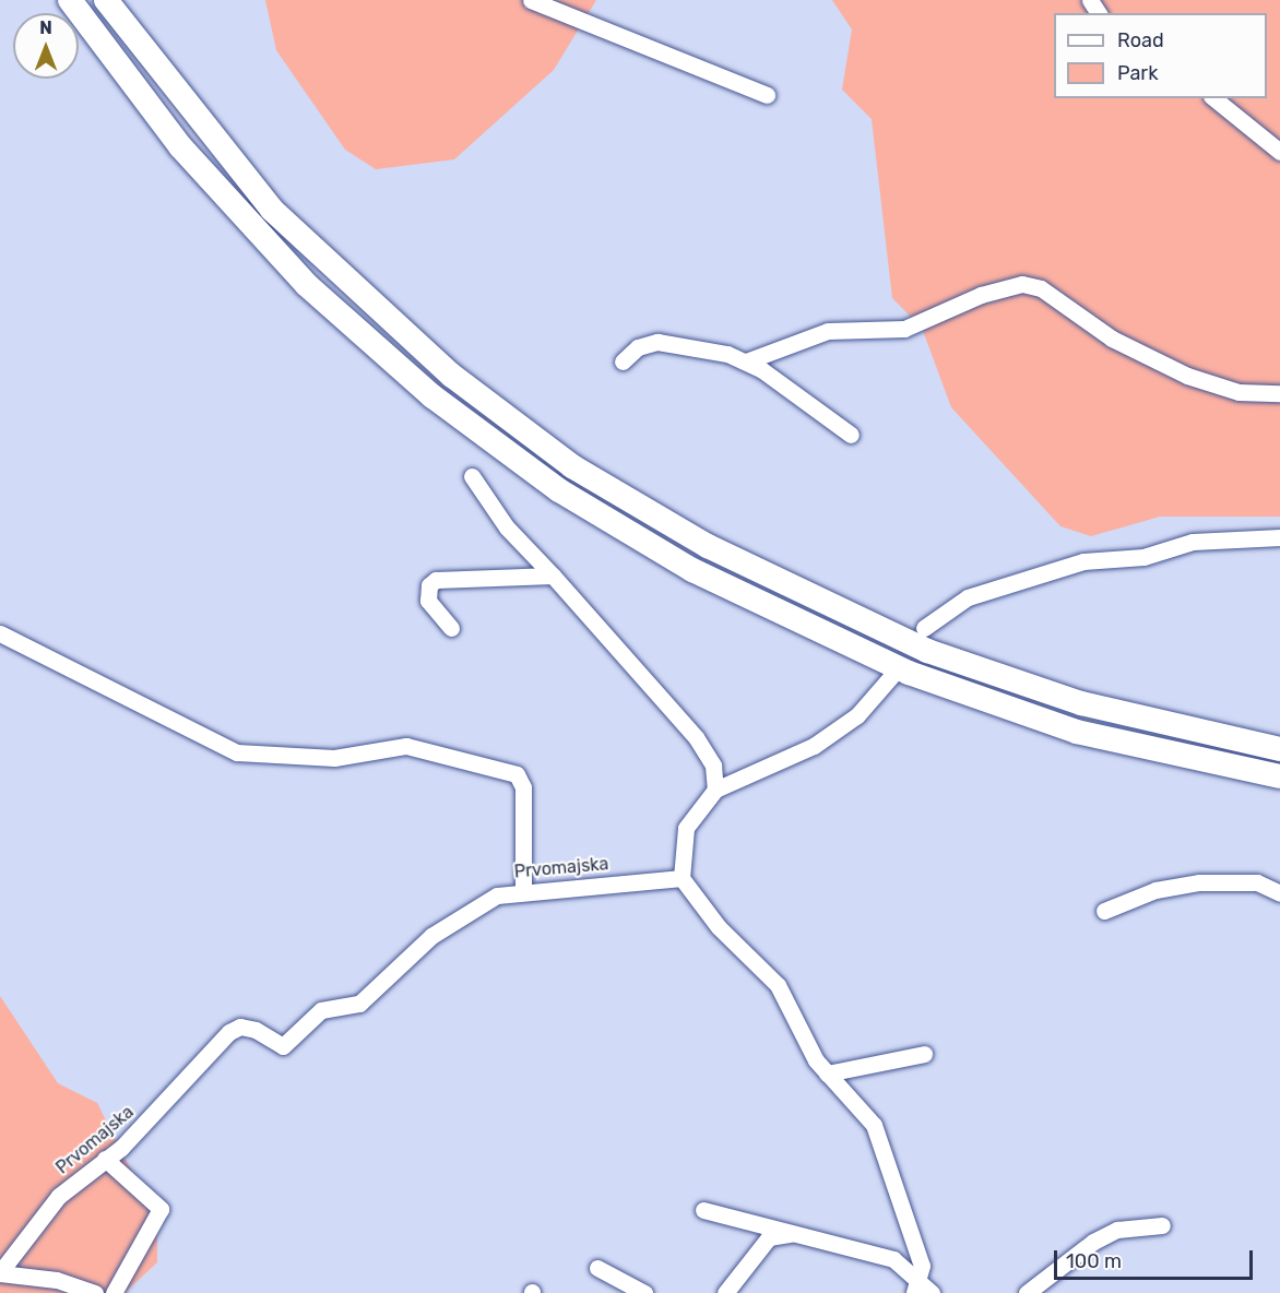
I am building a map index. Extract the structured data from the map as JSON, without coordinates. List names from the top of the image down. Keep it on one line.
{"streets":{"street":["Prvomajska"]},"legend":["Road","Park"],"scale_bar":"100 m","north":"top"}
